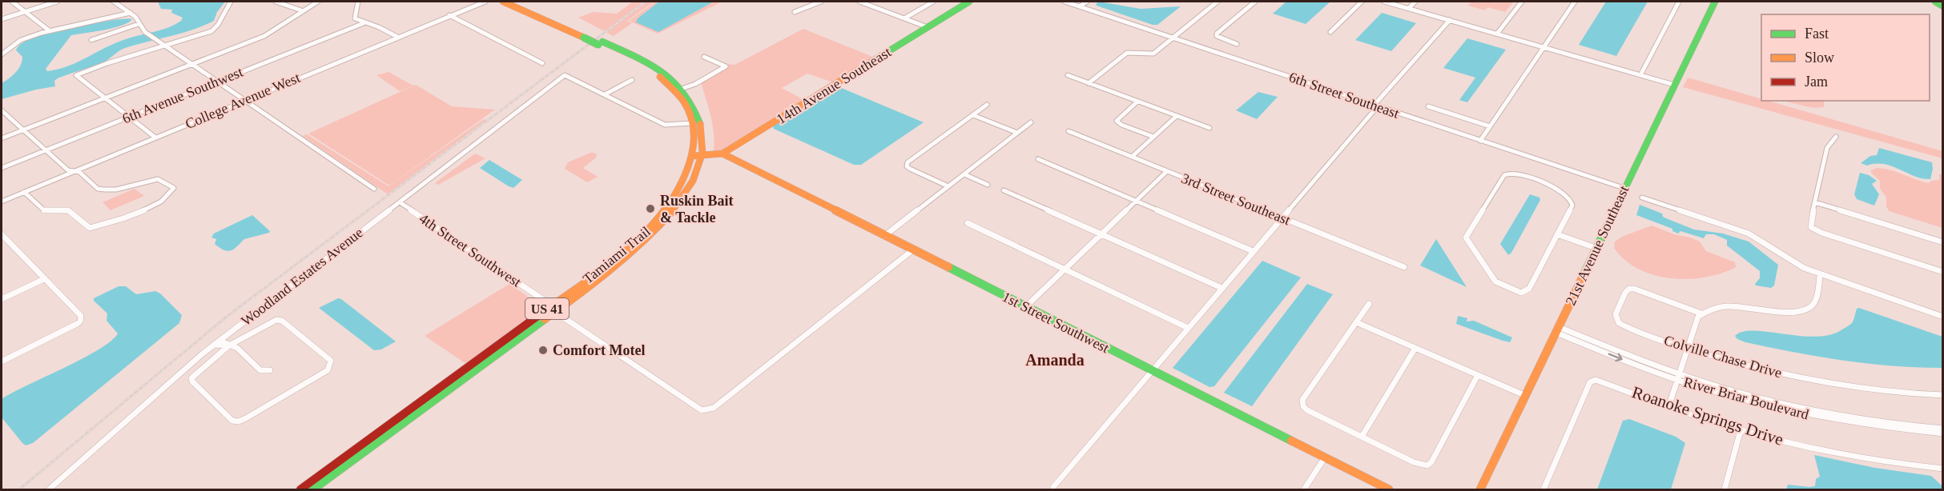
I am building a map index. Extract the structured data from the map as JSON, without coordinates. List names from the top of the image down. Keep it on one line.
{"streets":{"main road":["14th Avenue Southeast","21st Avenue Southeast","Tamiami Trail","US 41","1st Street Southwest"],"street":["6th Avenue Southwest","6th Street Southeast","College Avenue West","3rd Street Southeast","4th Street Southwest","Woodland Estates Avenue","Colville Chase Drive","River Briar Boulevard","Roanoke Springs Drive"]},"crossings":[["14th Avenue Southeast","Tamiami Trail"],["14th Avenue Southeast","1st Street Southwest"],["6th Street Southeast","21st Avenue Southeast"],["21st Avenue Southeast","River Briar Boulevard"],["4th Street Southwest","Tamiami Trail"],["4th Street Southwest","Woodland Estates Avenue"],["4th Street Southwest","1st Street Southwest"]],"districts":["Amanda"],"places":["Ruskin Bait & Tackle","Comfort Motel"],"legend":["Fast","Slow","Jam"]}
